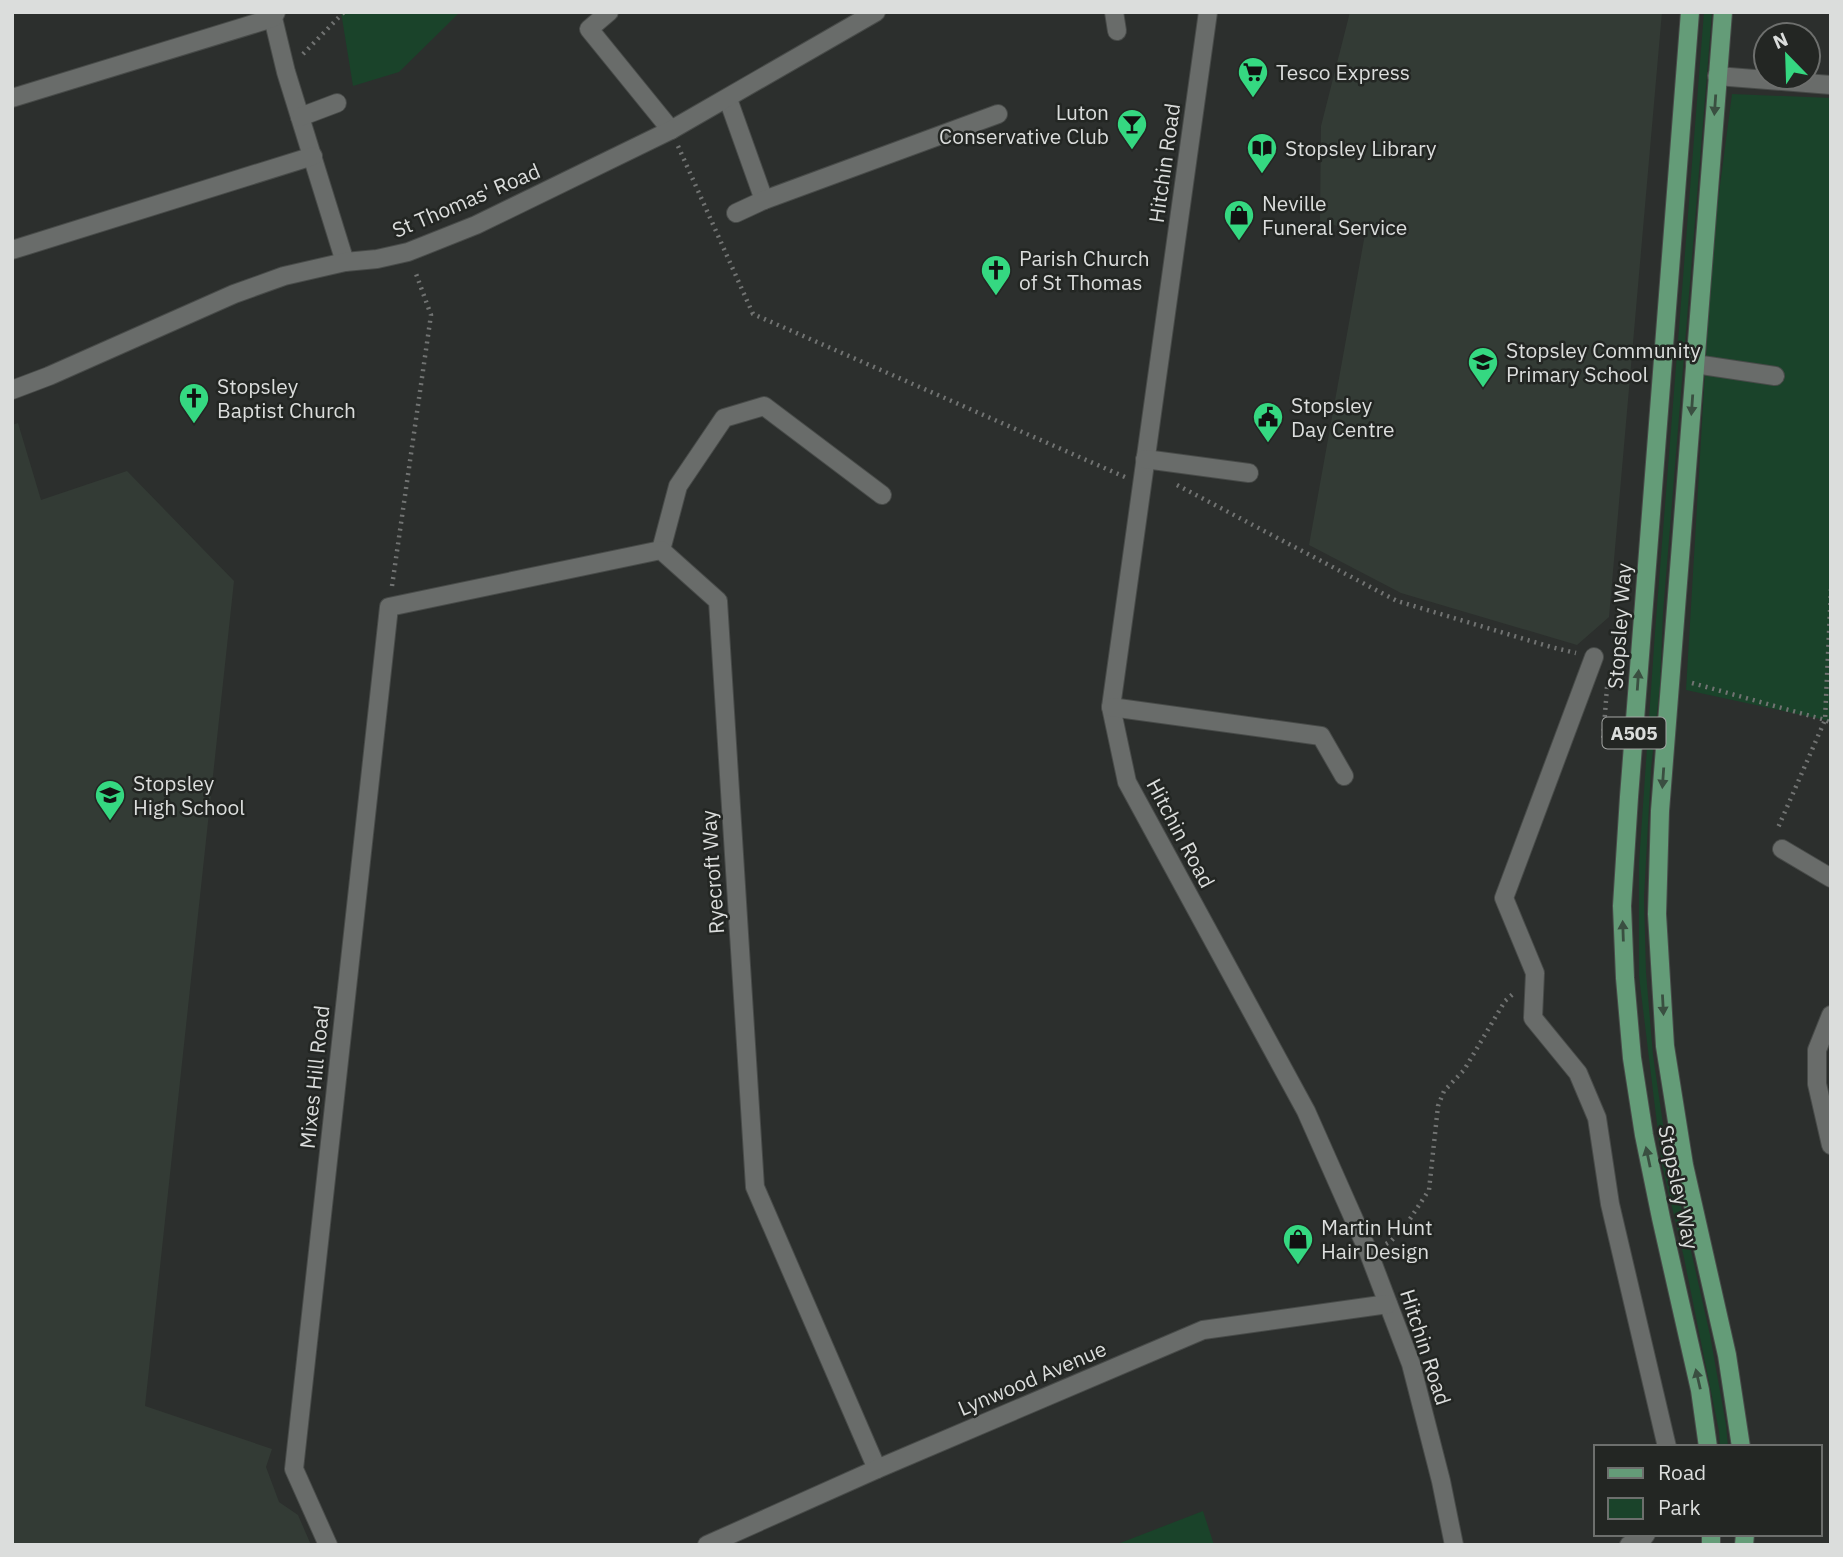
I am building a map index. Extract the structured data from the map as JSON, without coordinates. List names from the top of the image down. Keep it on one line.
{"streets":{"main road":["Stopsley Way","A505"],"street":["Hitchin Road","St Thomas' Road","Ryecroft Way","Mixes Hill Road","Lynwood Avenue"]},"crossings":[["Hitchin Road","Lynwood Avenue"],["Ryecroft Way","Lynwood Avenue"]],"places":{"supermarket":["Tesco Express"],"bar":["Luton Conservative Club"],"library":["Stopsley Library"],"shop":["Neville Funeral Service","Martin Hunt Hair Design"],"church":["Parish Church of St Thomas","Stopsley Baptist Church"],"school or university":["Stopsley Community Primary School","Stopsley High School"],"public building":["Stopsley Day Centre"]},"legend":["Road","Park"],"north":"top left"}
